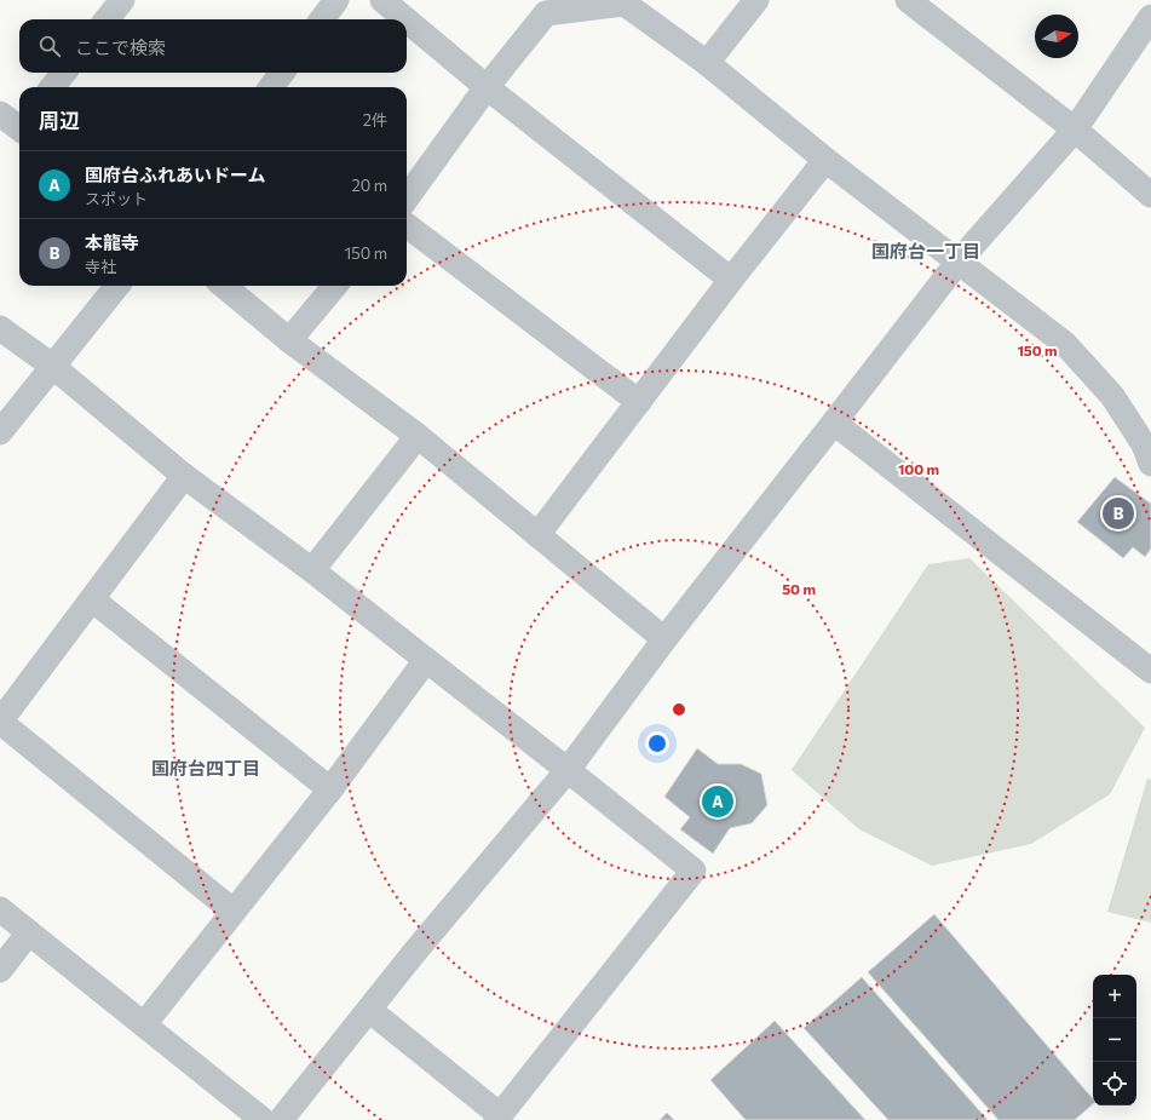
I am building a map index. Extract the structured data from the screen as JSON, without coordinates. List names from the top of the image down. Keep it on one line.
{"districts":["国府台一丁目","国府台四丁目"],"north":"right","page":{"search":"ここで検索","heading":["周辺","2件"],"list":[{"mark":"A","name":"国府台ふれあいドーム","note":"スポット","value":"20 m"},{"mark":"B","name":"本龍寺","note":"寺社","value":"150 m"}],"pins":["B","A"],"map_buttons":["+","−"]},"rings":["150 m","100 m","50 m"]}
